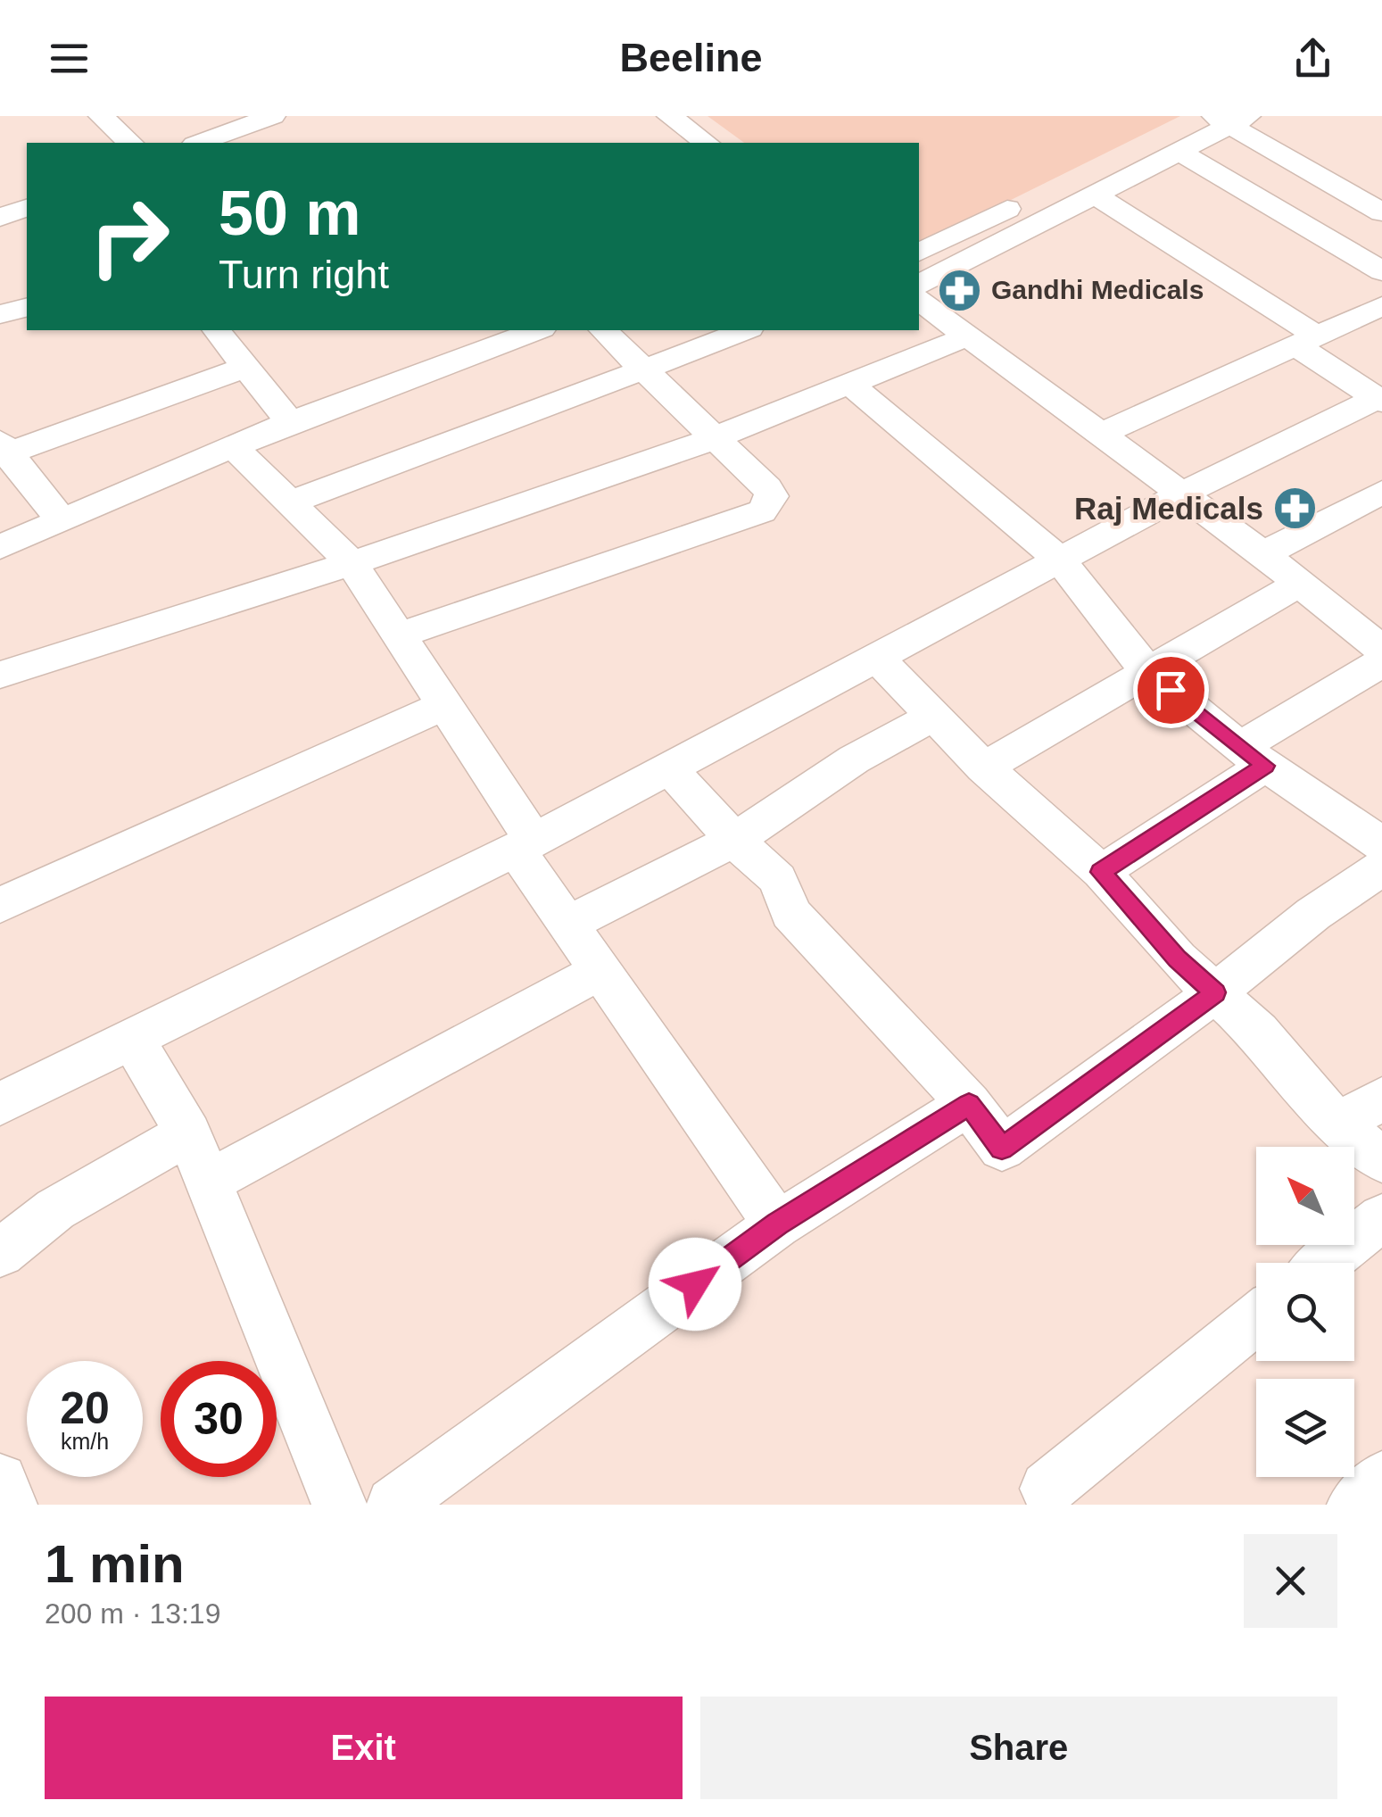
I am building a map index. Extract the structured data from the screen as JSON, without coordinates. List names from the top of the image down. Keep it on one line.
{"places":{"pharmacy":["Gandhi Medicals","Raj Medicals"]},"north":"top left","page":{"header":"Beeline","turn":["50 m","Turn right"],"speed":"20 km/h","limit":"30","heading":["1 min","200 m · 13:19"],"buttons":["Exit","Share"]}}
